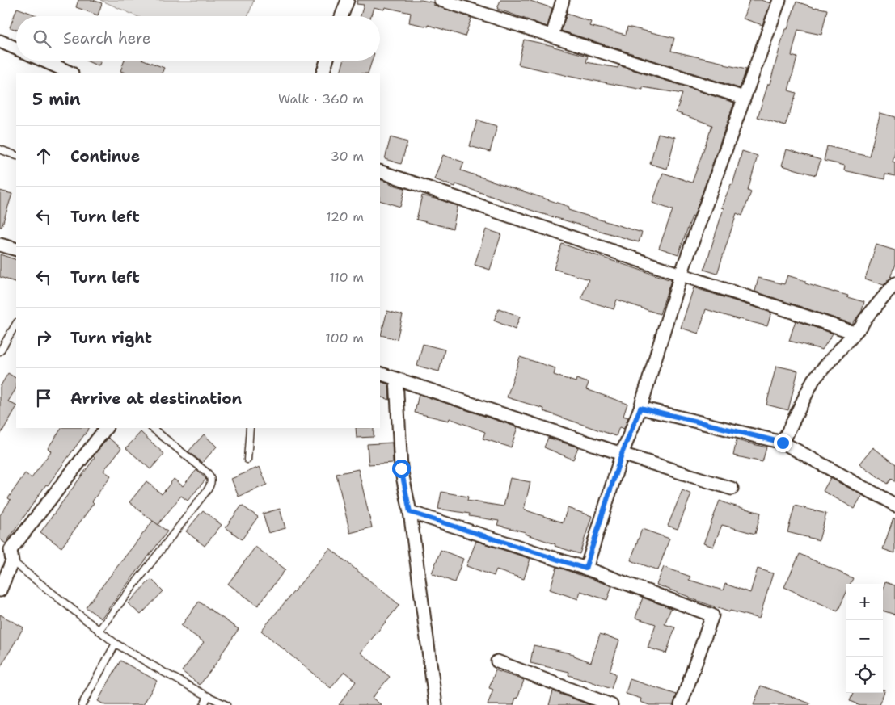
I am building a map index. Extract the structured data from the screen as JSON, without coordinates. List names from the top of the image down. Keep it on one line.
{"page":{"search":"Search here","heading":["5 min","Walk · 360 m"],"list":[["Continue","30 m"],["Turn left","120 m"],["Turn left","110 m"],["Turn right","100 m"],"Arrive at destination"],"map_buttons":["+","−"]}}
